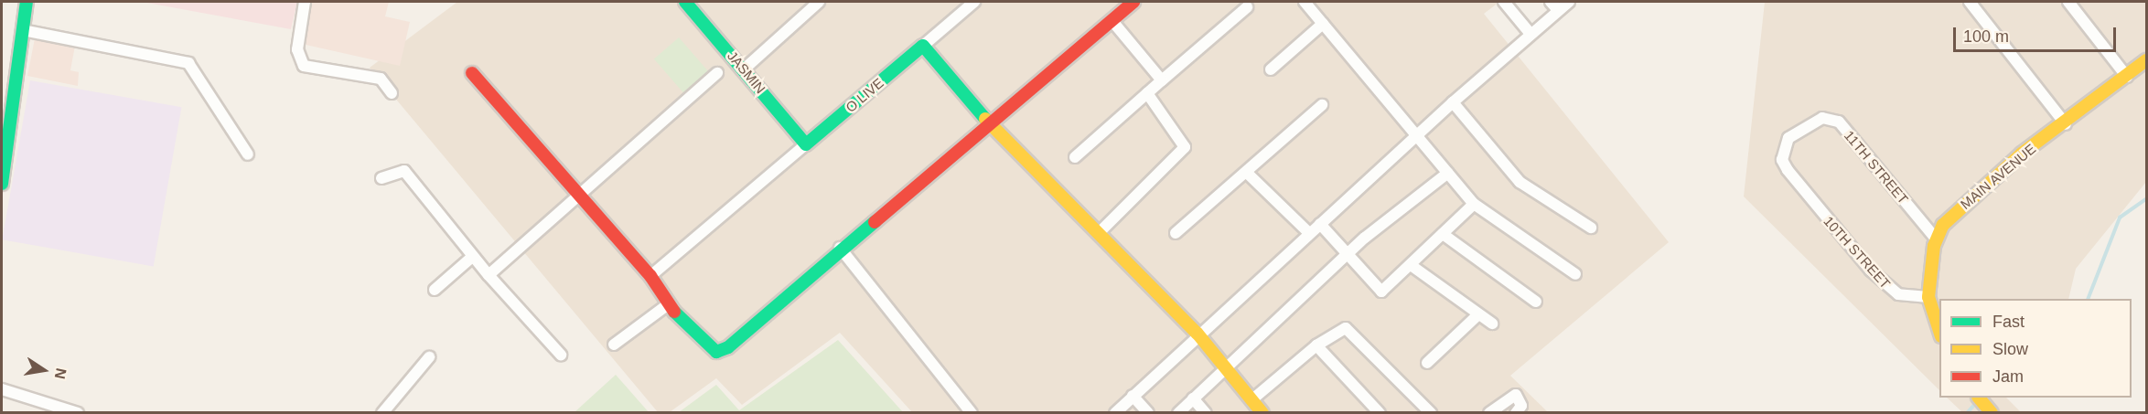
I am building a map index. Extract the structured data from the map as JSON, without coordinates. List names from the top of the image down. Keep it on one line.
{"streets":{"street":["JASMIN","O LIVE","11TH STREET","MAIN AVENUE","10TH STREET"]},"crossings":[["JASMIN","O LIVE"],["11TH STREET","MAIN AVENUE"],["11TH STREET","10TH STREET"]],"legend":["Fast","Slow","Jam"],"scale_bar":"100 m","north":"right"}
